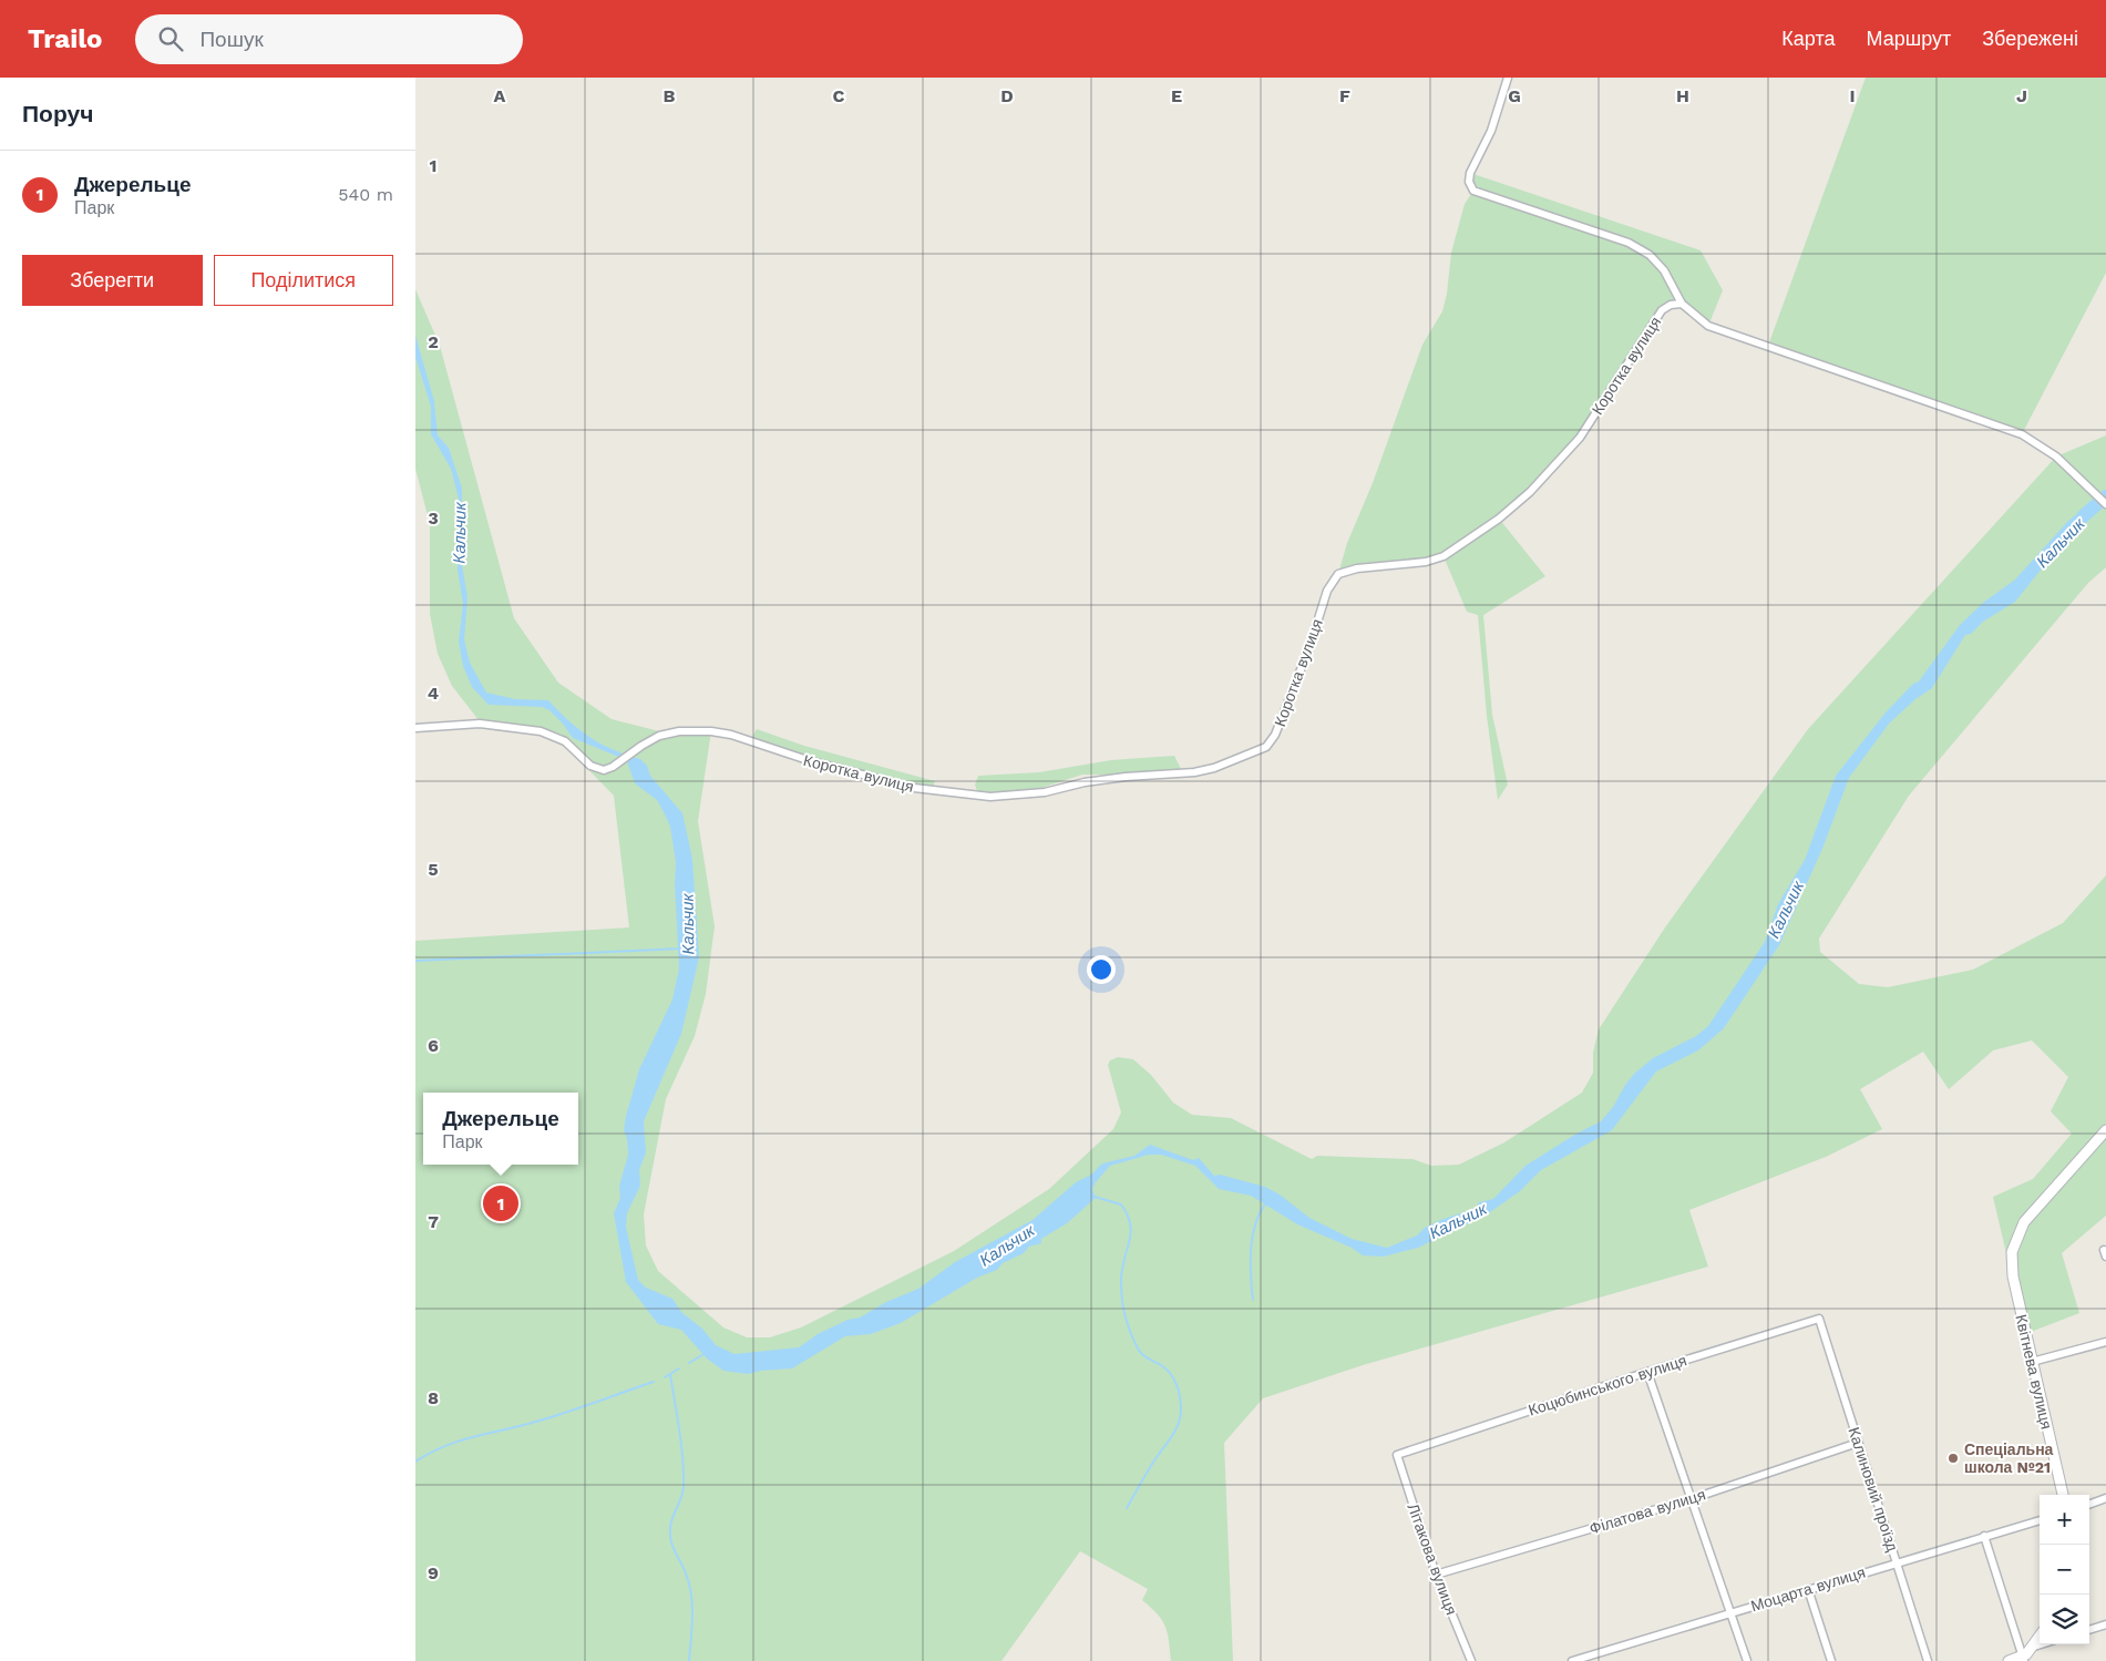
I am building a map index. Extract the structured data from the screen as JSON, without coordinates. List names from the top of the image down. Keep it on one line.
{"streets":{"main road":["Квітнева вулиця"],"street":["Коротка вулиця","Коцюбинського вулиця","Калиновий проїзд","Філатова вулиця","Літакова вулиця","Моцарта вулиця"]},"crossings":[["Коцюбинського вулиця","Калиновий проїзд"],["Коцюбинського вулиця","Літакова вулиця"],["Калиновий проїзд","Філатова вулиця"],["Калиновий проїзд","Моцарта вулиця"],["Філатова вулиця","Літакова вулиця"]],"water":["Кальчик"],"places":["Спеціальна школа №21"],"page":{"header":"Trailo","search":"Пошук","nav":["Карта","Маршрут","Збережені"],"heading":"Поруч","list":[{"mark":"1","name":"Джерельце","note":"Парк","value":"540 m"}],"buttons":["Зберегти","Поділитися"],"popup":["Джерельце","Парк"],"pins":"1","map_buttons":["+","−"]},"grid":{"columns":["A","B","C","D","E","F","G","H","I","J"],"rows":["1","2","3","4","5","6","7","8","9"]}}
